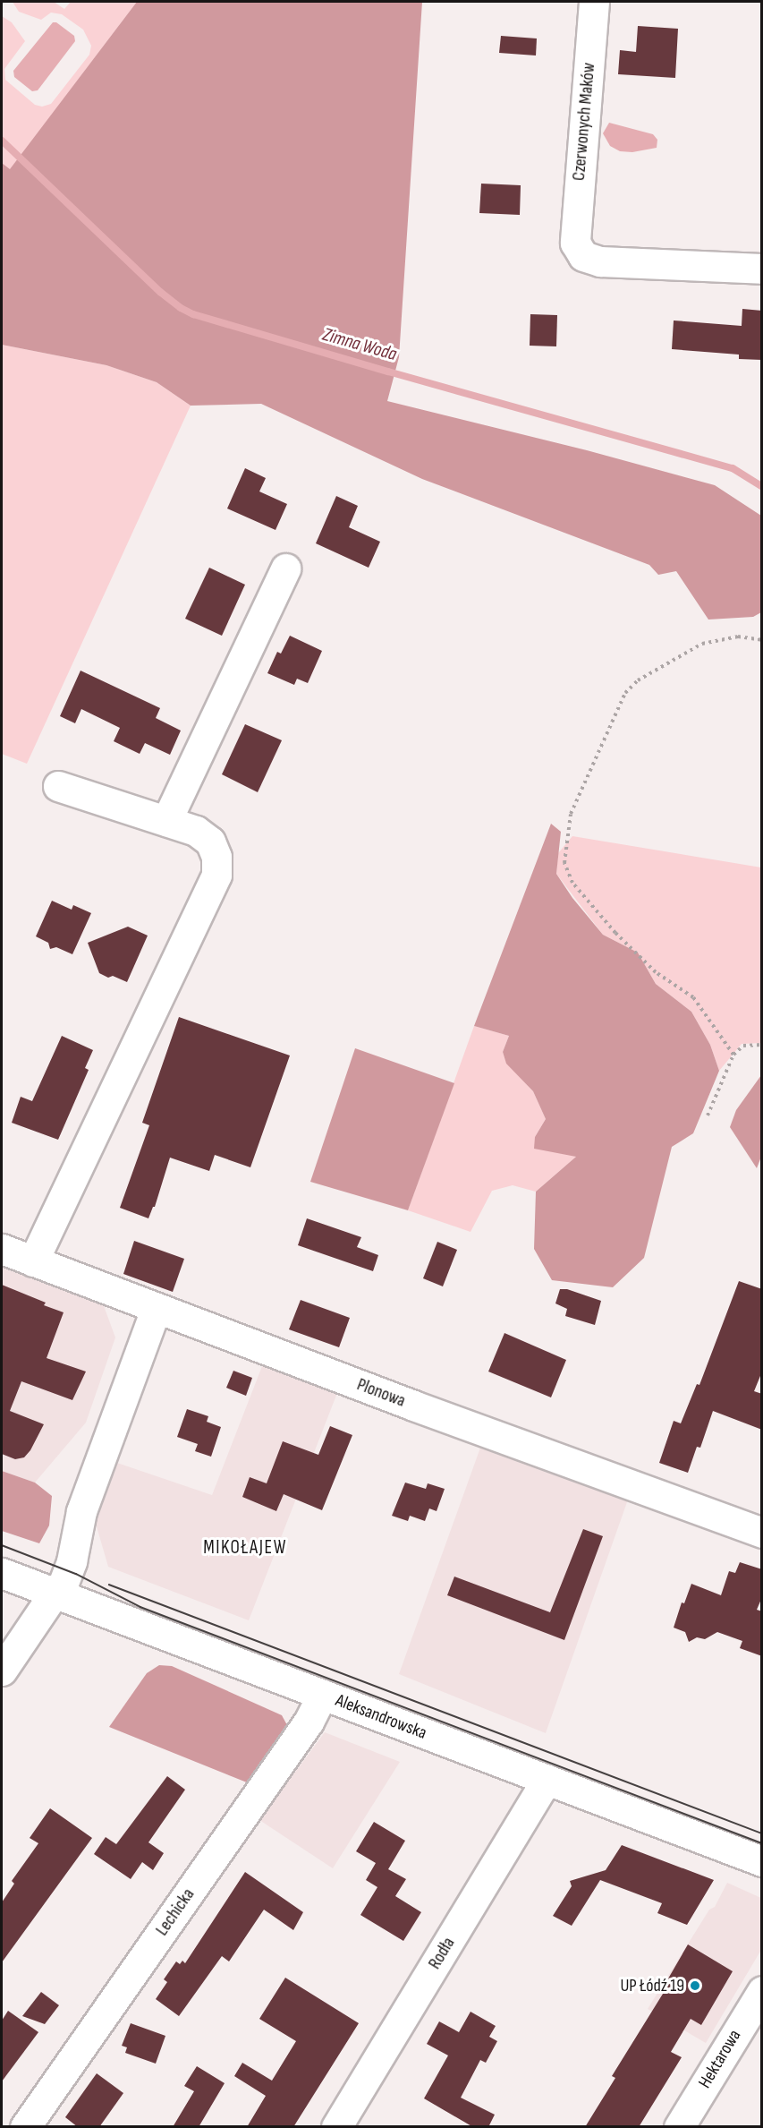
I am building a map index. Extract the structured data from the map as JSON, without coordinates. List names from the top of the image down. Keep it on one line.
{"streets":{"street":["Czerwonych Maków","Plonowa","Aleksandrowska","Lechicka","Rodła","Hektarowa"]},"crossings":[["Aleksandrowska","Lechicka"],["Aleksandrowska","Rodła"]],"districts":["MIKOŁAJEW"],"water":["Zimna Woda"],"places":["UP Łódź 19"]}
